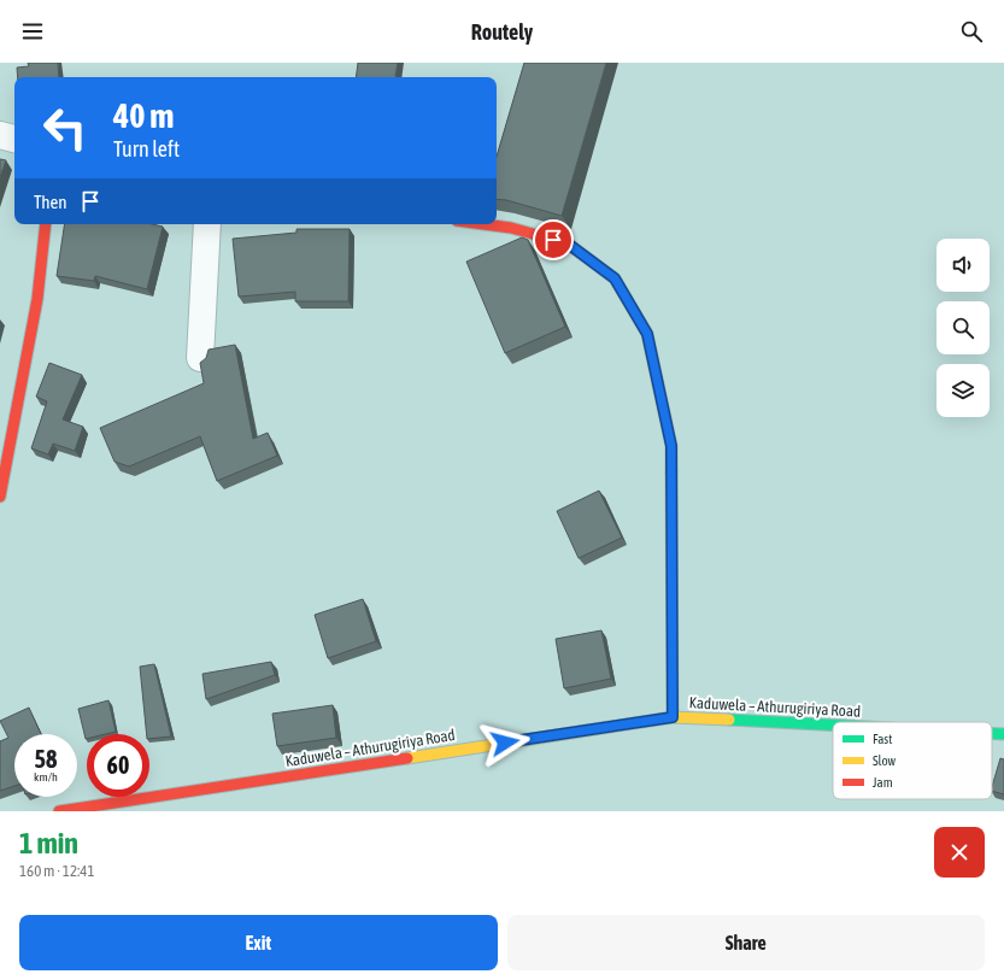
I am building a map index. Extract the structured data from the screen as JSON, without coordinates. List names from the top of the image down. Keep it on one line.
{"streets":{"main road":["Kaduwela – Athurugiriya Road"]},"legend":["Fast","Slow","Jam"],"page":{"header":"Routely","turn":["40 m","Turn left"],"then":"Then","speed":"58 km/h","limit":"60","heading":["1 min","160 m · 12:41"],"buttons":["Exit","Share"]}}
